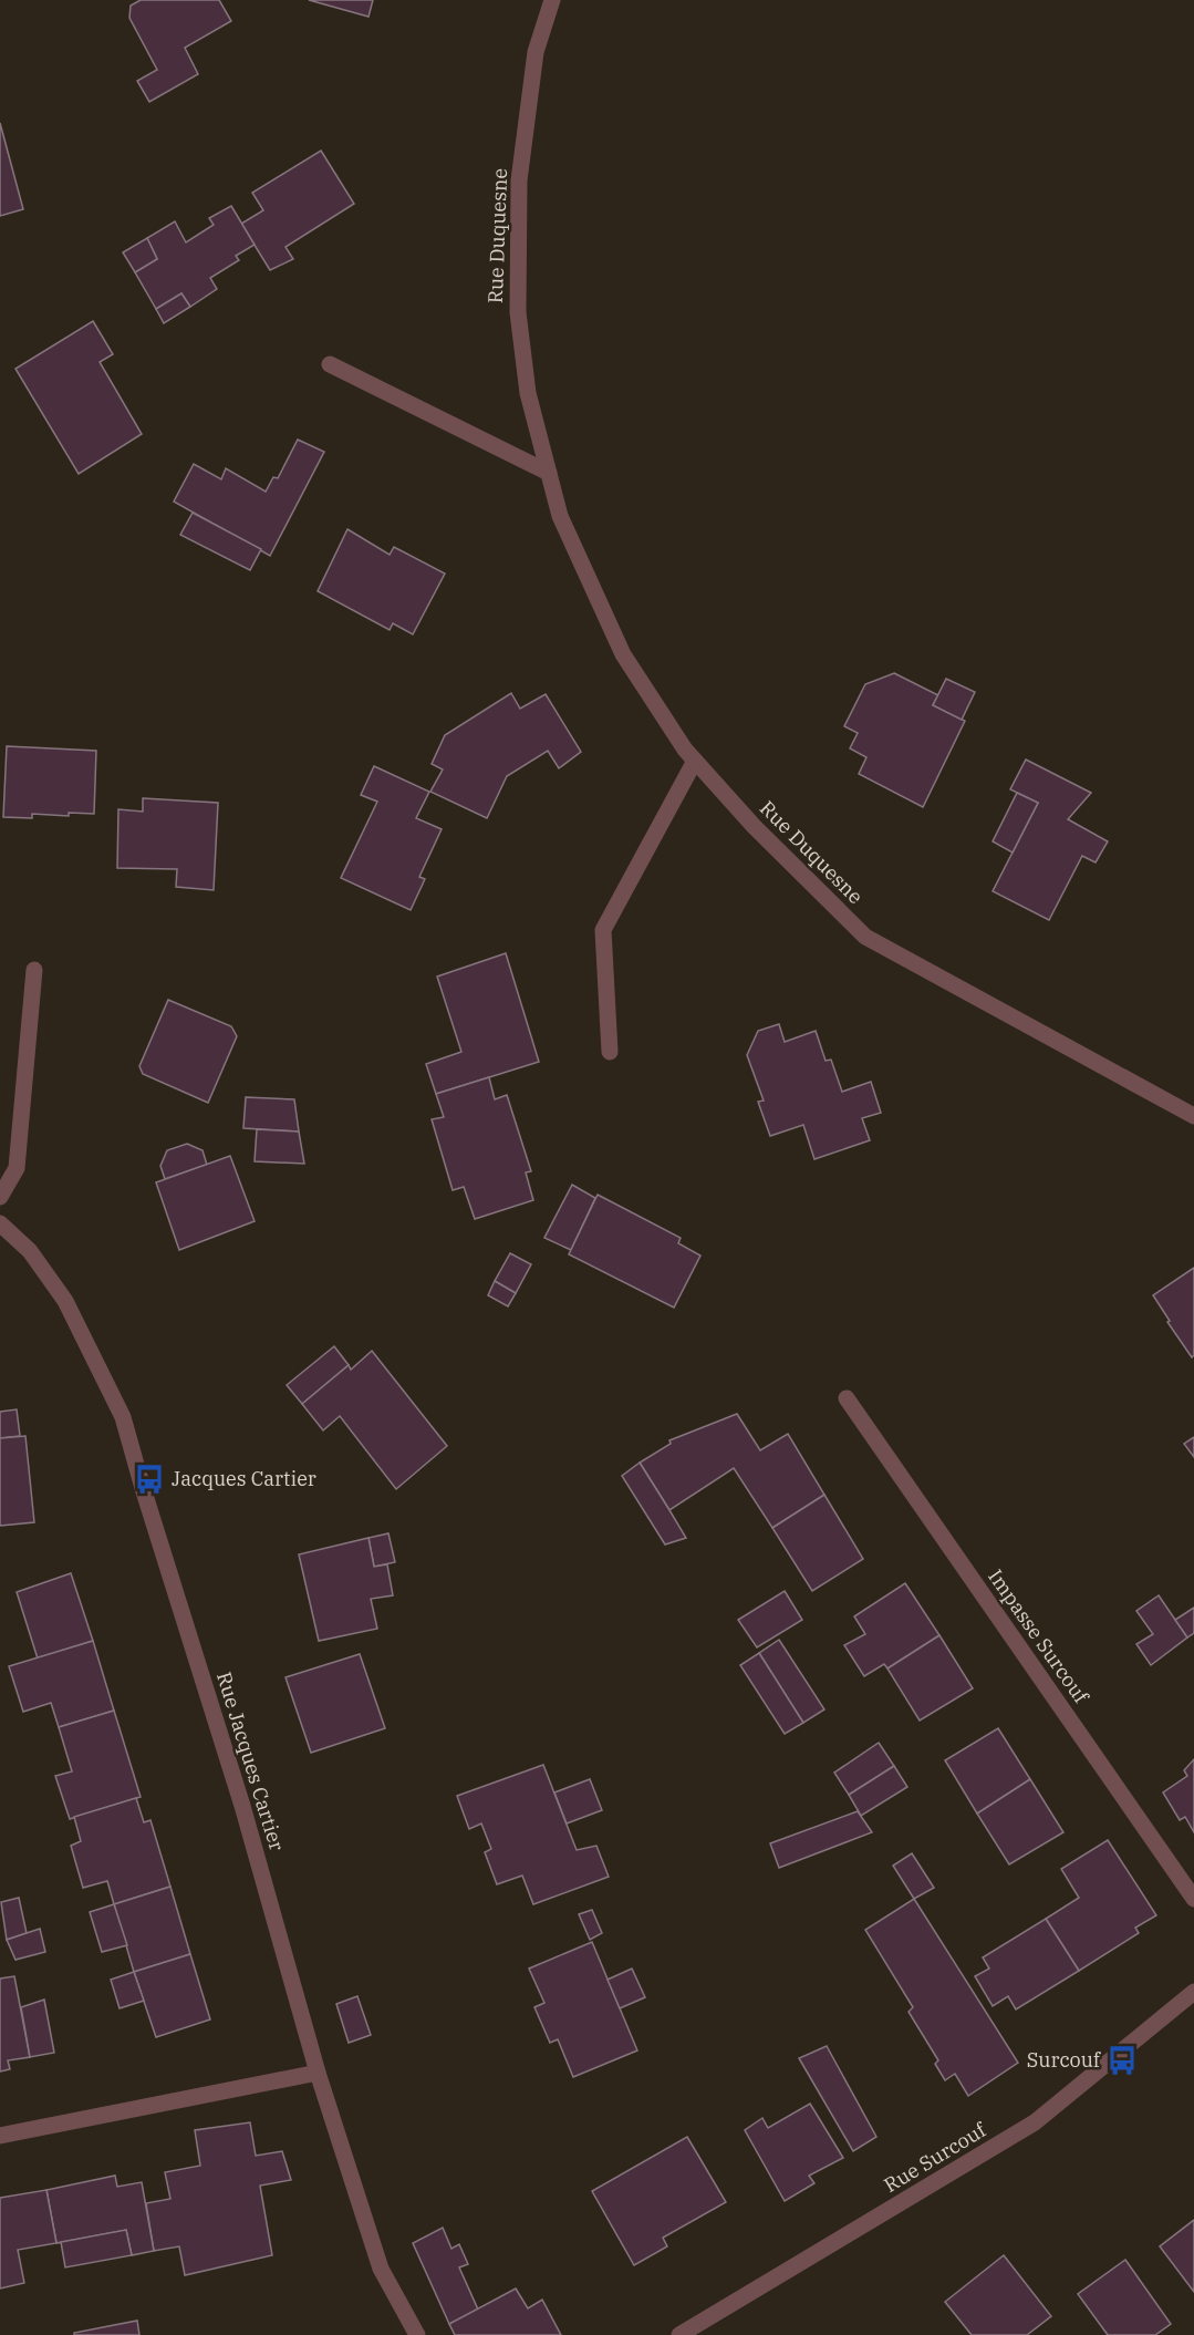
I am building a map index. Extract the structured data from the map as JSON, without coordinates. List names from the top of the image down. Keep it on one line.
{"streets":{"street":["Rue Duquesne","Impasse Surcouf","Rue Jacques Cartier","Rue Surcouf"]},"places":{"bus stop":["Jacques Cartier","Surcouf"]}}
